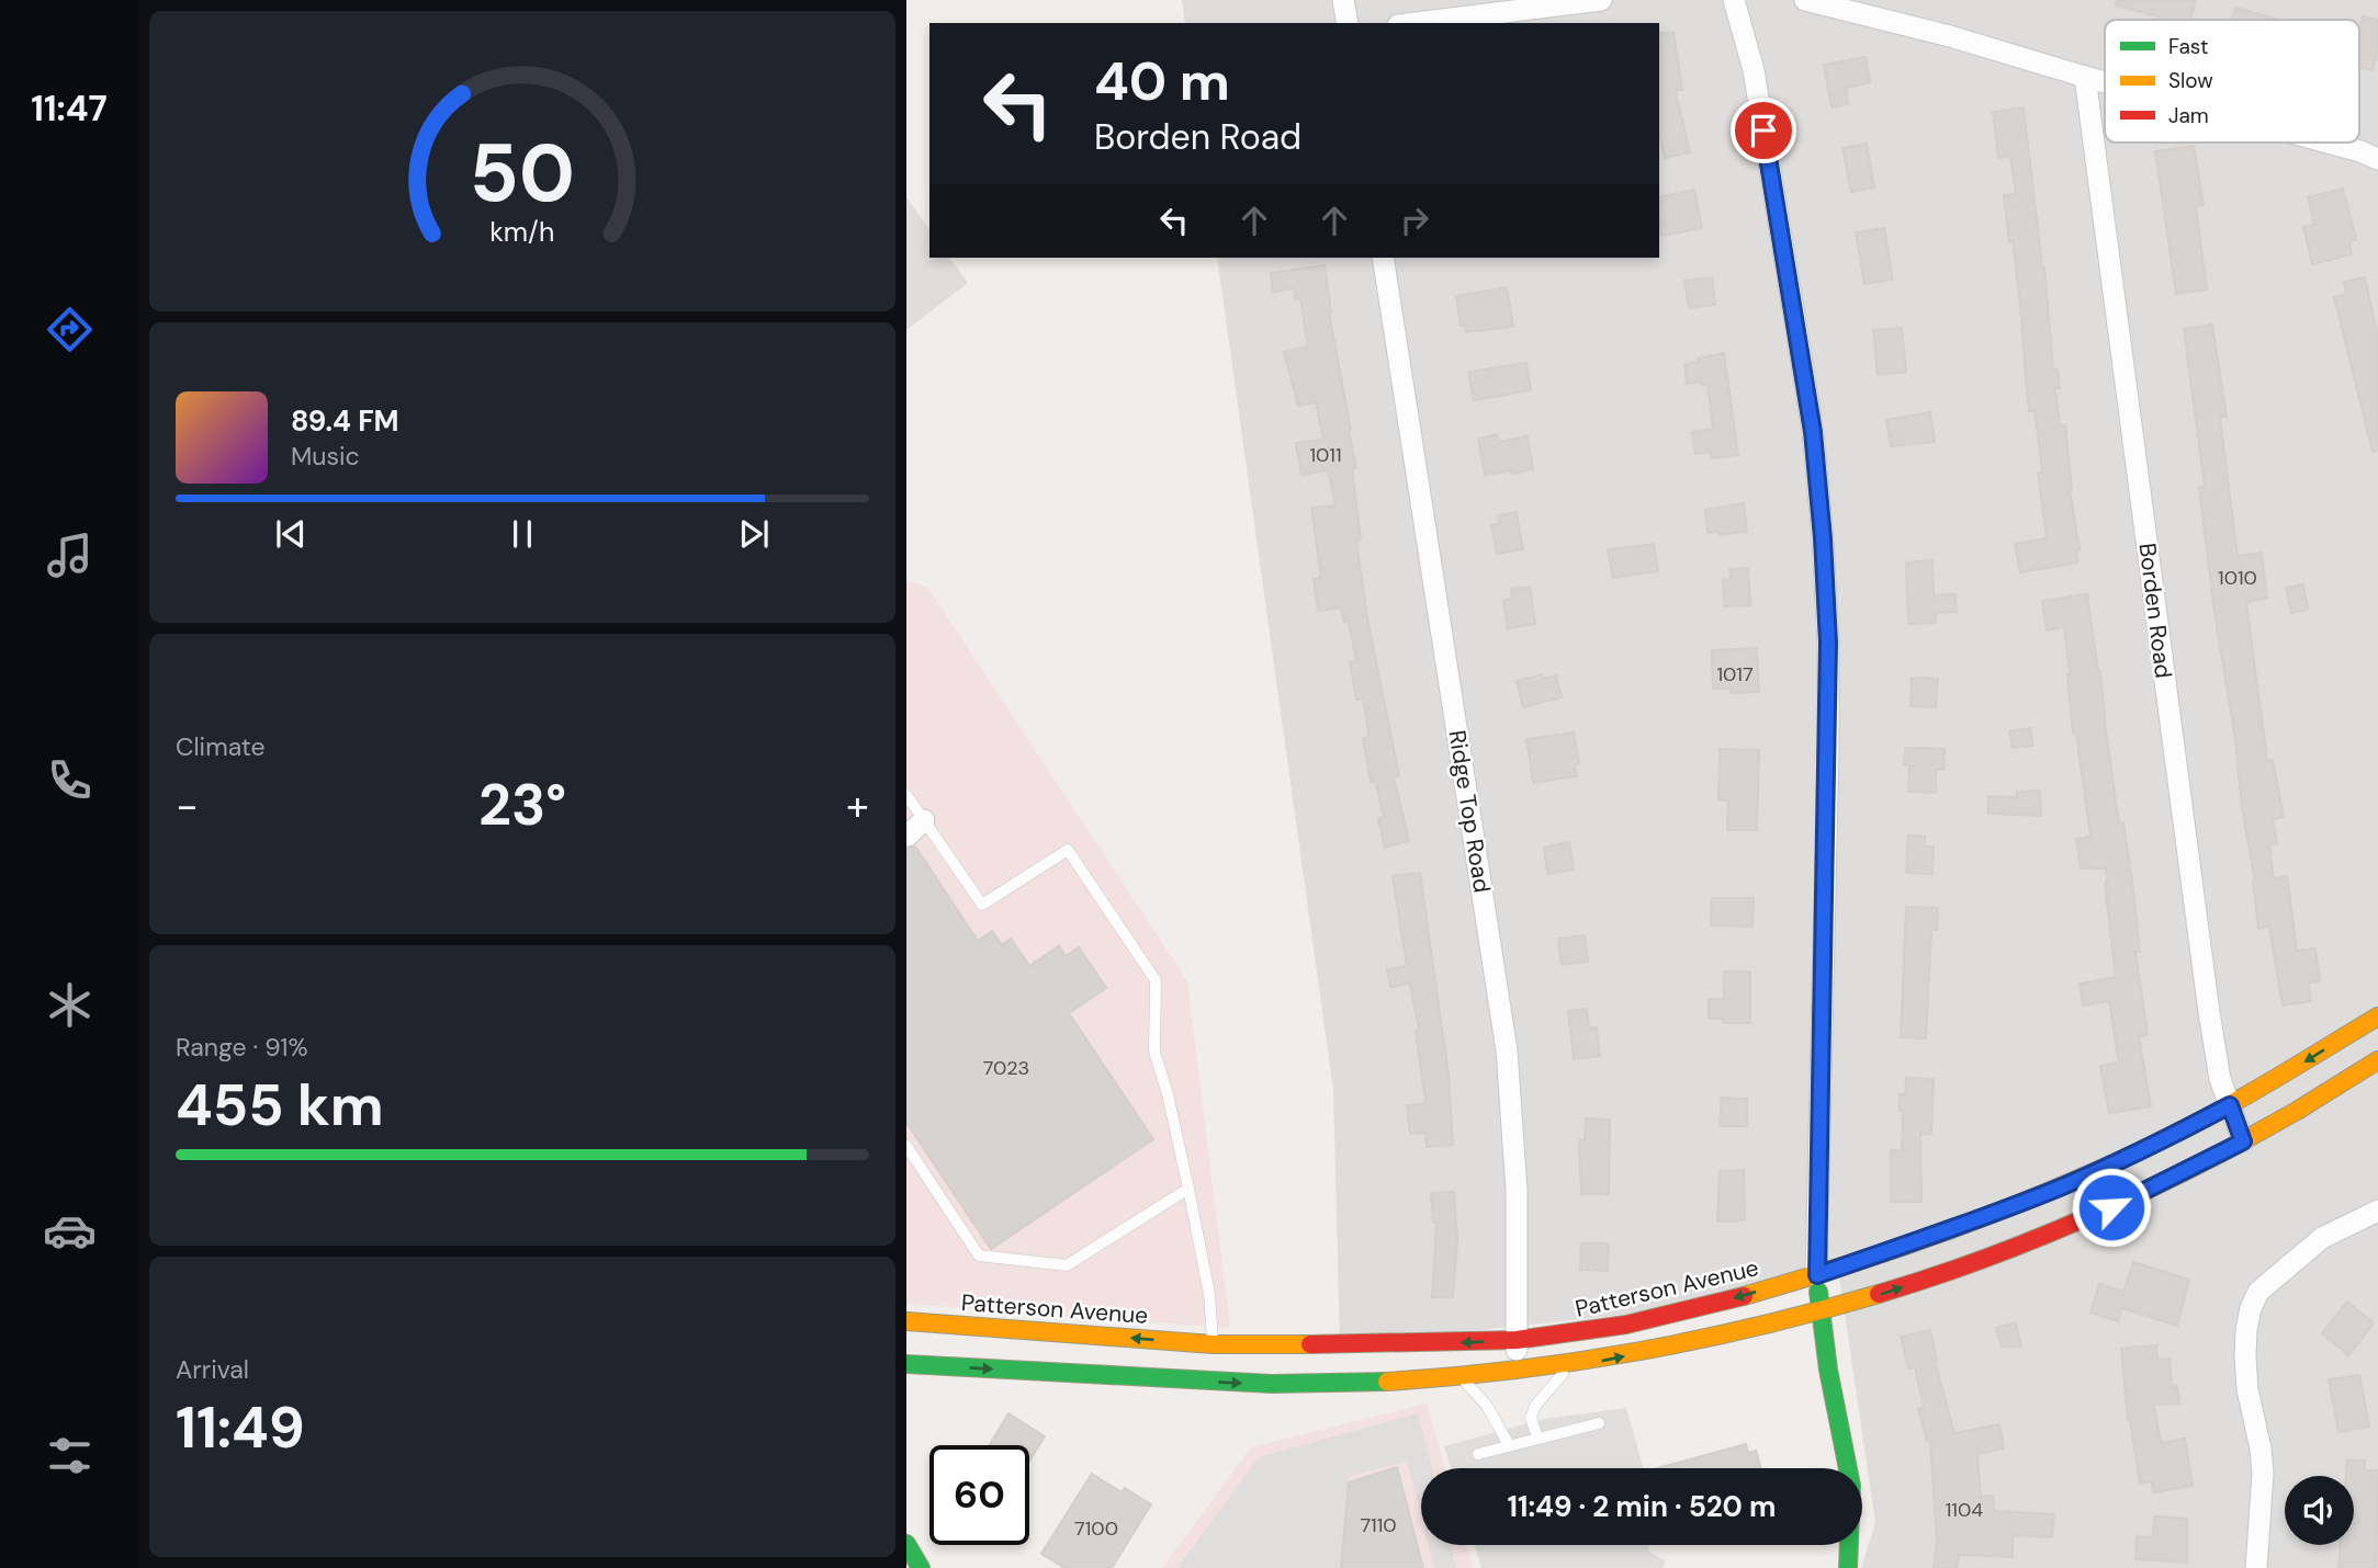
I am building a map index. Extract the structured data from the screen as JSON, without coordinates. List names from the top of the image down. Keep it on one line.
{"streets":{"main road":["Patterson Avenue"],"street":["Borden Road","Ridge Top Road"]},"crossings":[["Borden Road","Patterson Avenue"],["Ridge Top Road","Patterson Avenue"]],"house_numbers":["1011","1010","1017","7023","1104","7110","7100"],"legend":["Fast","Slow","Jam"],"page":{"tabs":"11:47","turn":["40 m","Borden Road"],"song":["89.4 FM","Music"],"tile":["Climate",["Range · 91%","455 km"],["Arrival","11:49"]],"heat":["−","23°","+"],"limit":"60","trip":"11:49 · 2 min · 520 m","gauge":["50","km/h"]}}
